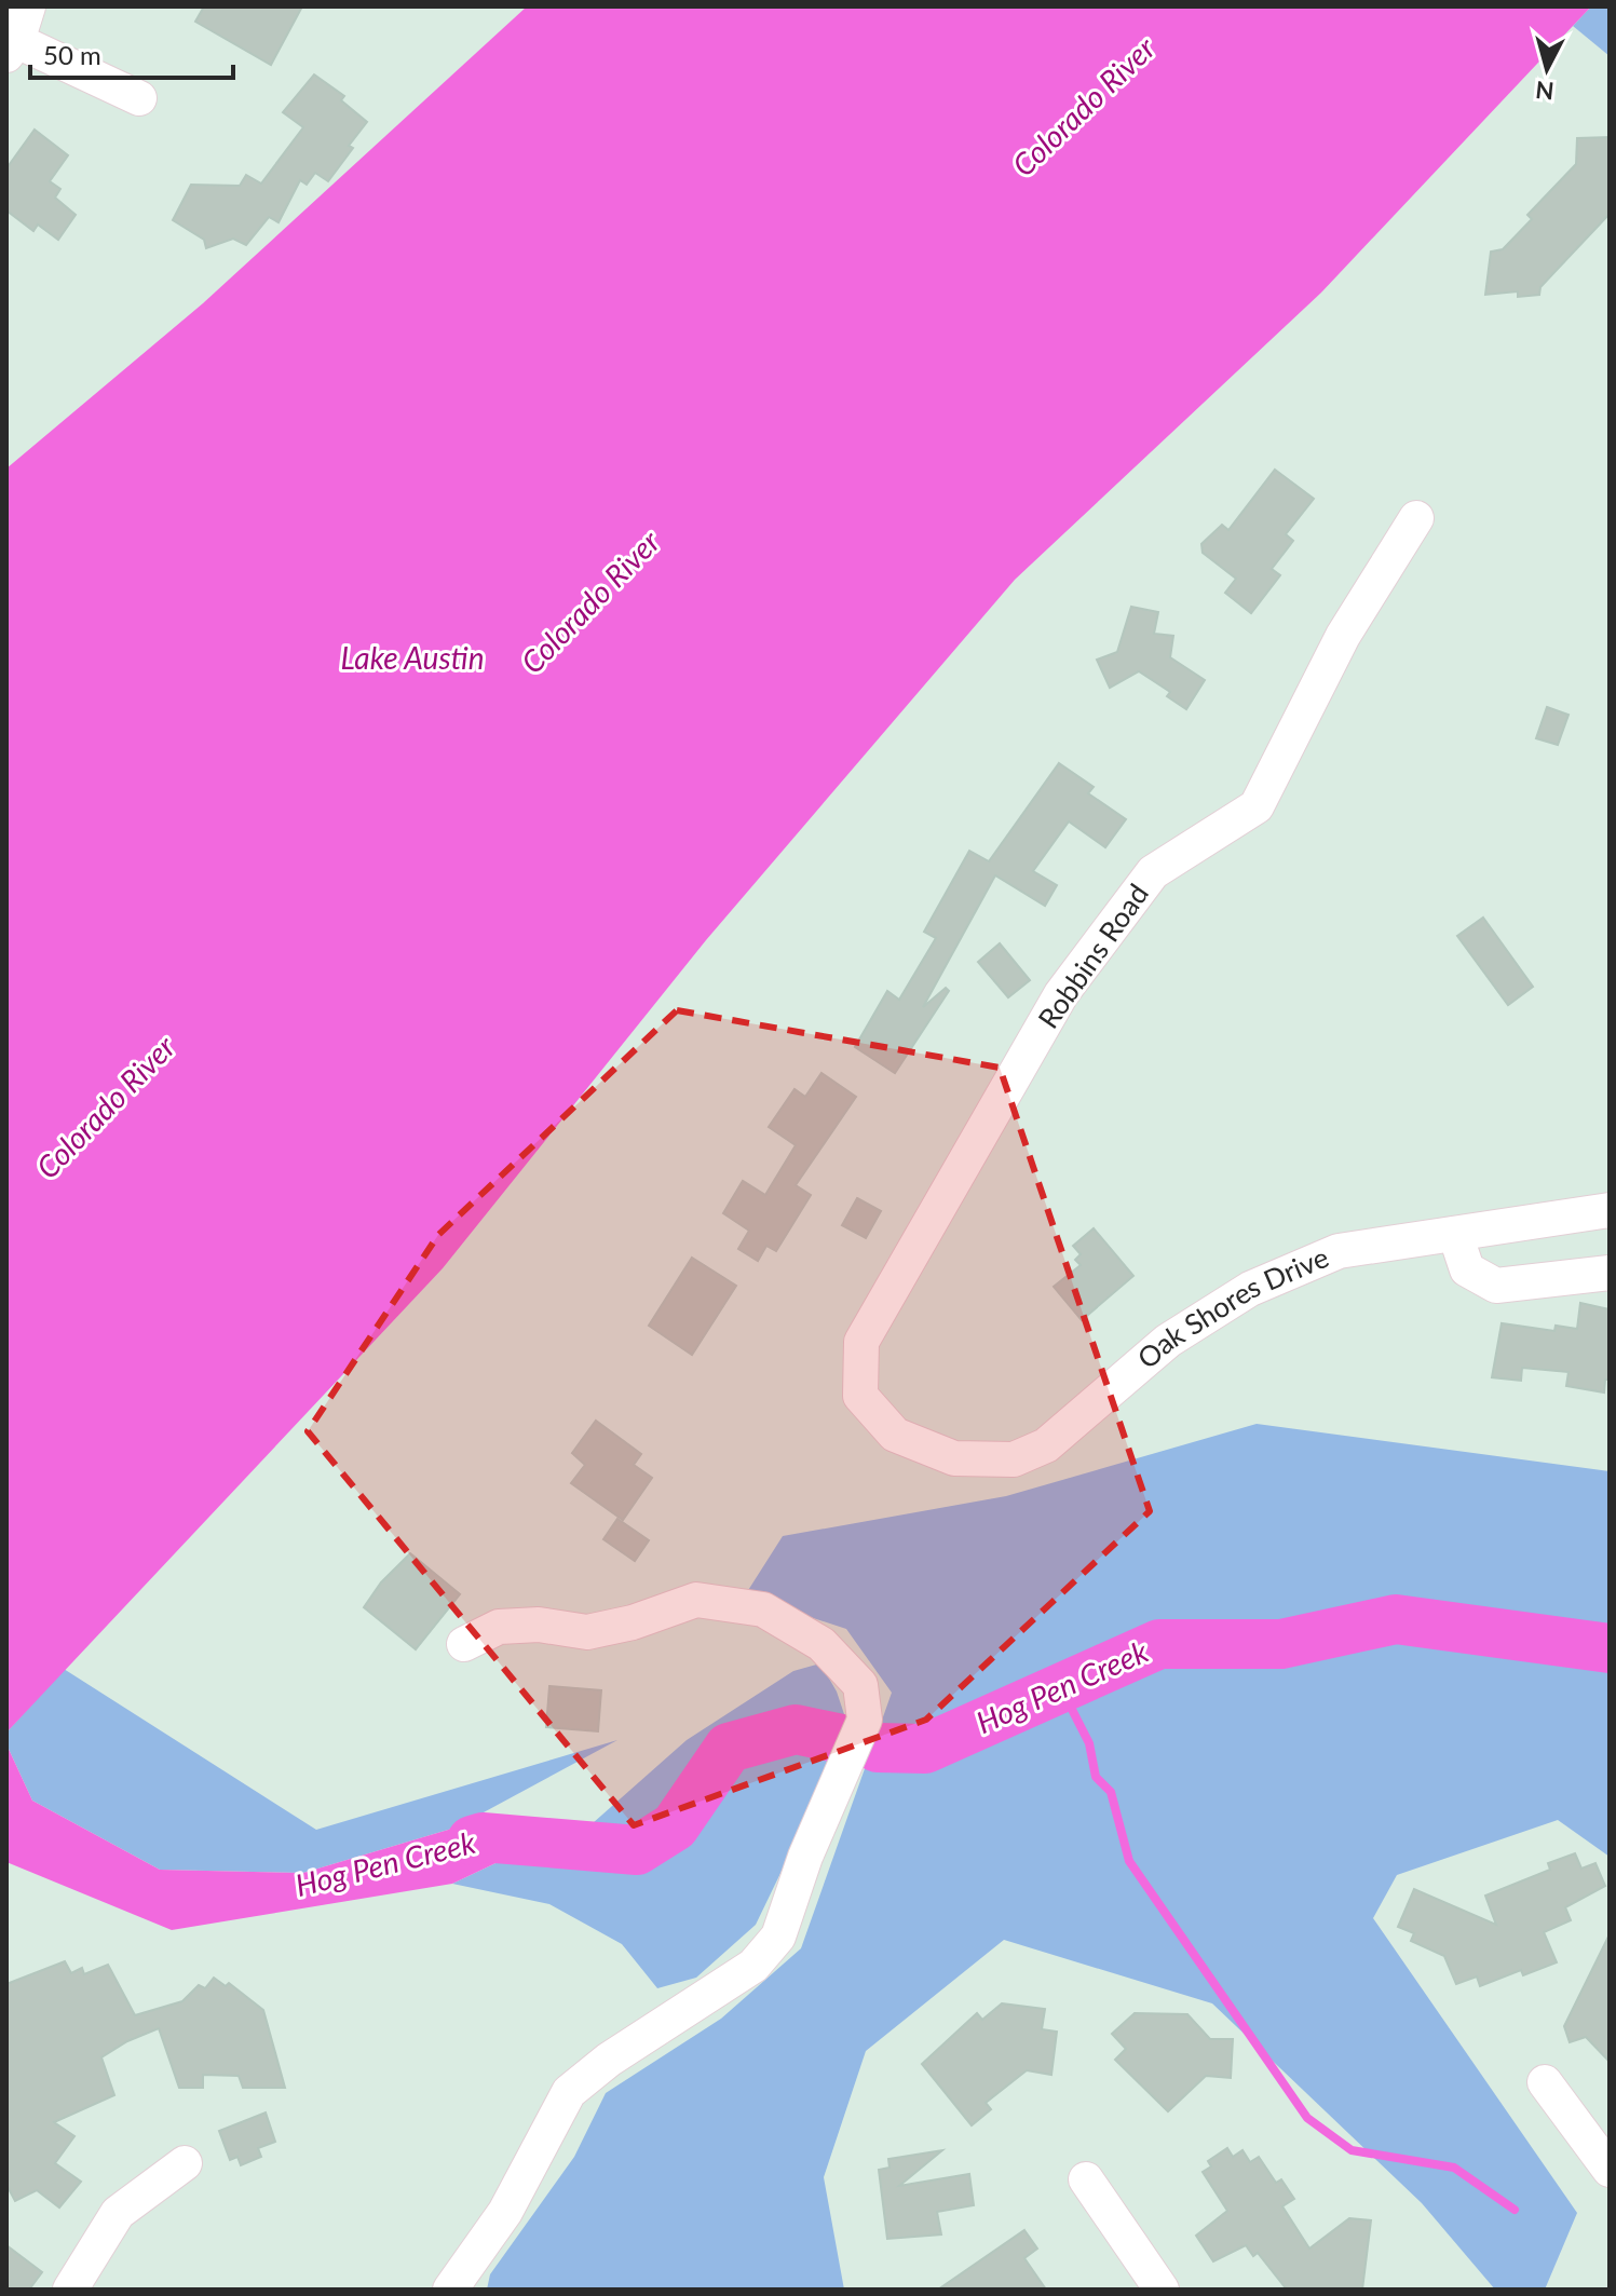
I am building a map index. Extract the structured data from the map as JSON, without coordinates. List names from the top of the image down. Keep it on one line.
{"streets":{"street":["Robbins Road","Oak Shores Drive"]},"crossings":[["Robbins Road","Oak Shores Drive"]],"water":["Colorado River","Lake Austin","Hog Pen Creek"],"scale_bar":"50 m","north":"bottom"}
